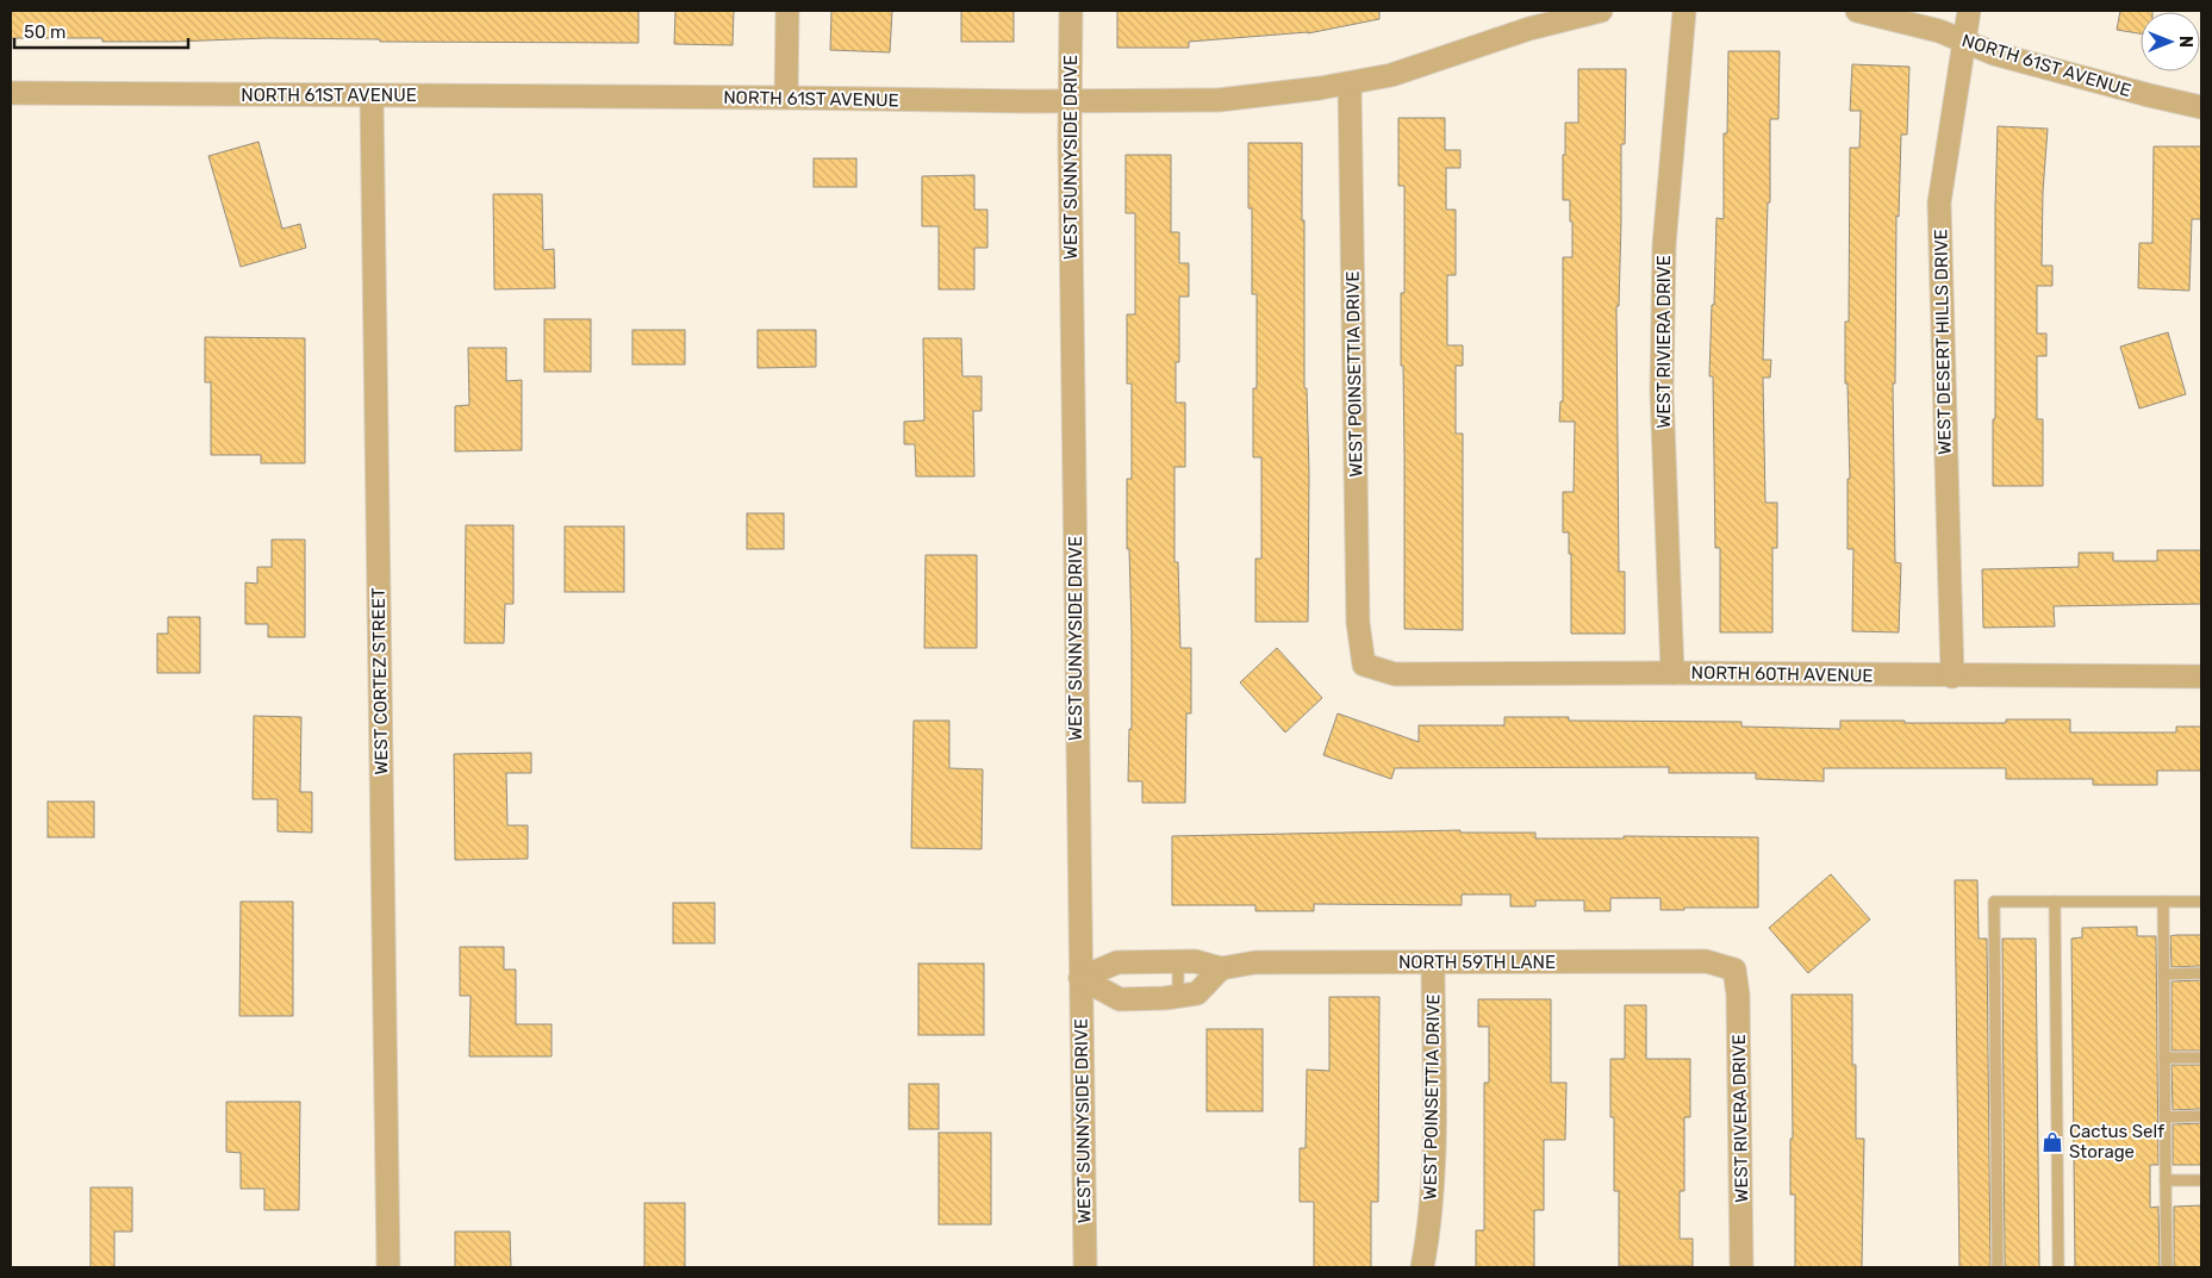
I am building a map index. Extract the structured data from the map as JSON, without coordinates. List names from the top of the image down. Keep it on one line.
{"streets":{"street":["NORTH 61ST AVENUE","WEST SUNNYSIDE DRIVE","WEST RIVIERA DRIVE","WEST DESERT HILLS DRIVE","WEST POINSETTIA DRIVE","NORTH 60TH AVENUE","WEST CORTEZ STREET","NORTH 59TH LANE","WEST RIVERA DRIVE"]},"crossings":[["NORTH 61ST AVENUE","WEST SUNNYSIDE DRIVE"],["NORTH 61ST AVENUE","WEST DESERT HILLS DRIVE"],["NORTH 61ST AVENUE","WEST POINSETTIA DRIVE"],["NORTH 61ST AVENUE","WEST CORTEZ STREET"],["WEST SUNNYSIDE DRIVE","NORTH 59TH LANE"],["WEST RIVIERA DRIVE","NORTH 60TH AVENUE"],["WEST DESERT HILLS DRIVE","NORTH 60TH AVENUE"],["WEST POINSETTIA DRIVE","NORTH 60TH AVENUE"],["WEST POINSETTIA DRIVE","NORTH 59TH LANE"],["NORTH 59TH LANE","WEST RIVERA DRIVE"]],"places":{"shop":["Cactus Self Storage"]},"scale_bar":"50 m","north":"right"}
